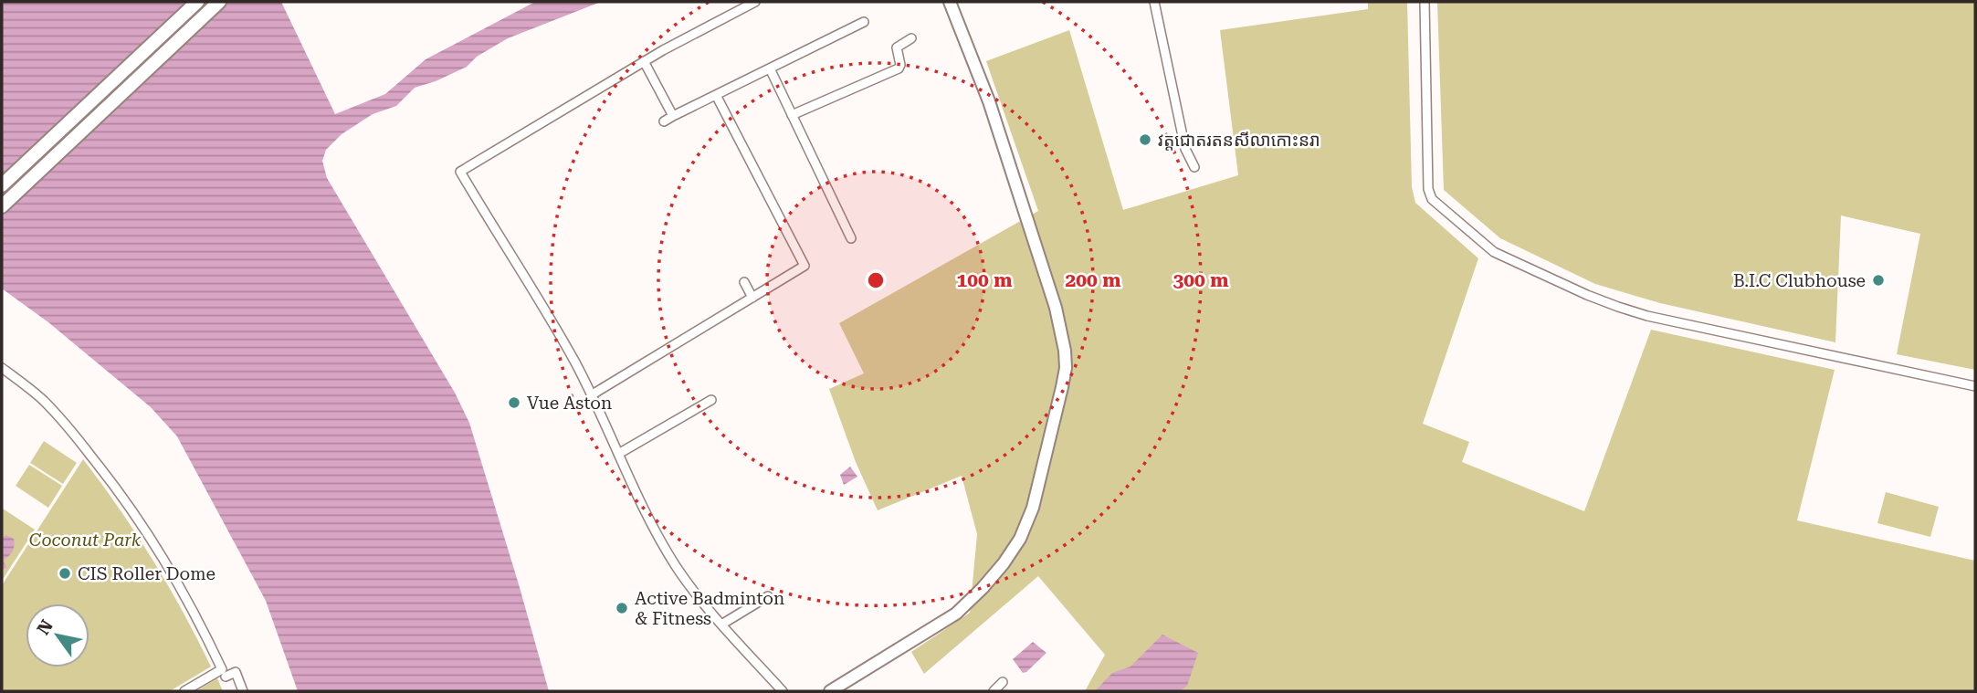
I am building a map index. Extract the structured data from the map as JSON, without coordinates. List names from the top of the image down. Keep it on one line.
{"parks":["Coconut Park"],"places":["វត្តជោតរតនសីលាកោះនរា","B.I.C Clubhouse","Vue Aston","CIS Roller Dome","Active Badminton & Fitness"],"north":"top left","rings":["100 m","200 m","300 m"]}
